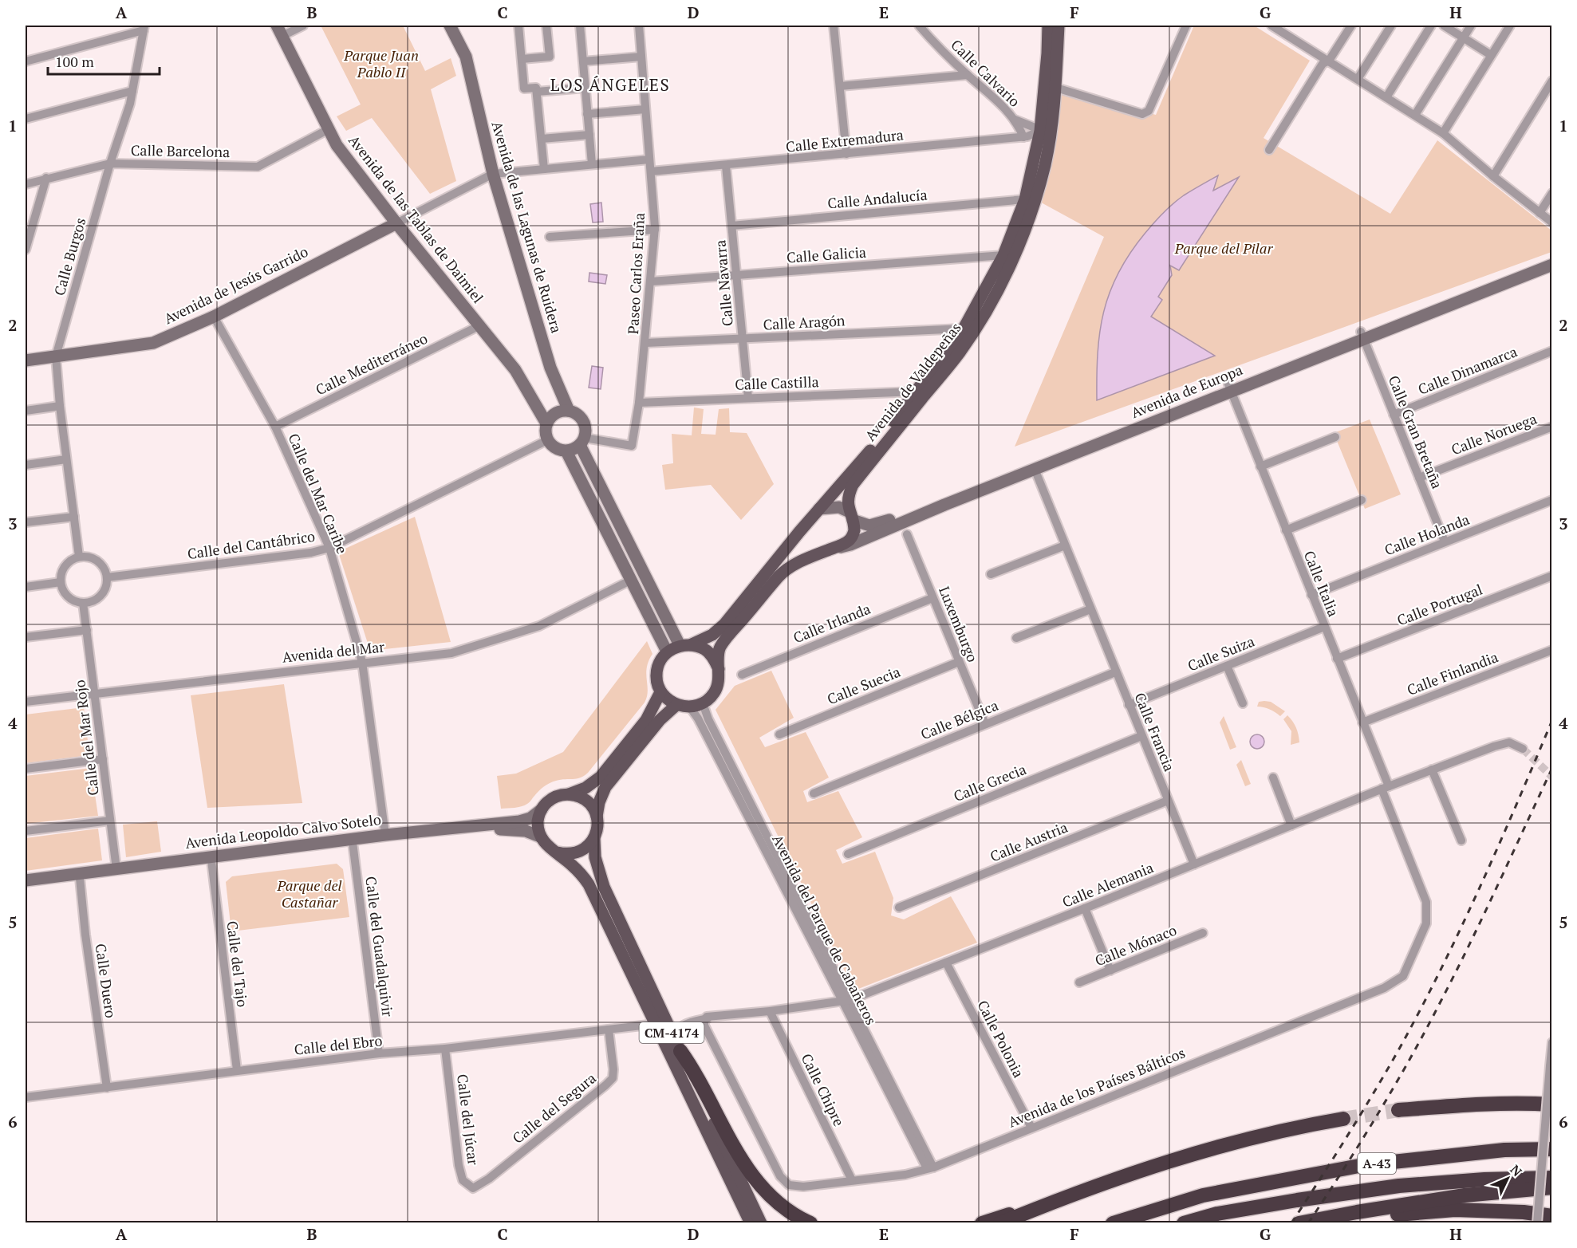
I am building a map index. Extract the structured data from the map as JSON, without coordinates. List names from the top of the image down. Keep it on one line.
{"streets":{"highway":["A-43"],"main road":["Avenida de las Tablas de Daimiel","Avenida de las Lagunas de Ruidera","Avenida de Jesús Garrido","Avenida de Valdepeñas","Avenida de Europa","Avenida Leopoldo Calvo Sotelo","CM-4174"],"street":["Calle Calvario","Calle Extremadura","Calle Barcelona","Calle Andalucía","Calle Galicia","Calle Burgos","Paseo Carlos Eraña","Calle Navarra","Calle Aragón","Calle Mediterráneo","Calle Dinamarca","Calle Castilla","Calle Gran Bretaña","Calle Noruega","Calle del Mar Caribe","Calle Holanda","Calle del Cantábrico","Calle Italia","Calle Portugal","Calle Irlanda","Luxemburgo","Avenida del Mar","Calle Suiza","Calle Finlandia","Calle Suecia","Calle Bélgica","Calle Francia","Calle del Mar Rojo","Calle Grecia","Calle Austria","Calle Alemania","Avenida del Parque de Cabañeros","Calle Mónaco","Calle del Guadalquivir","Calle del Tajo","Calle Duero","Calle Polonia","Calle del Ebro","Avenida de los Países Bálticos","Calle Chipre","Calle del Segura","Calle del Júcar"]},"crossings":[["Calle Calvario","Calle Extremadura"],["Calle Calvario","Avenida de Valdepeñas"],["Calle Extremadura","Paseo Carlos Eraña"],["Calle Extremadura","Calle Navarra"],["Calle Extremadura","Avenida de Valdepeñas"],["Calle Barcelona","Avenida de las Tablas de Daimiel"],["Calle Barcelona","Calle Burgos"],["Calle Andalucía","Calle Navarra"],["Calle Andalucía","Avenida de Valdepeñas"],["Avenida de las Tablas de Daimiel","Avenida de las Lagunas de Ruidera"],["Avenida de las Tablas de Daimiel","Paseo Carlos Eraña"],["Avenida de las Tablas de Daimiel","Avenida de Jesús Garrido"],["Avenida de las Tablas de Daimiel","Calle Mediterráneo"],["Avenida de las Tablas de Daimiel","Calle del Cantábrico"],["Avenida de las Lagunas de Ruidera","Paseo Carlos Eraña"],["Avenida de las Lagunas de Ruidera","Calle del Cantábrico"],["Calle Galicia","Paseo Carlos Eraña"],["Calle Galicia","Calle Navarra"],["Calle Galicia","Avenida de Valdepeñas"],["Calle Burgos","Avenida de Jesús Garrido"],["Paseo Carlos Eraña","Calle Aragón"],["Paseo Carlos Eraña","Calle Castilla"],["Paseo Carlos Eraña","Calle del Cantábrico"],["Calle Navarra","Calle Aragón"],["Calle Navarra","Calle Castilla"],["Avenida de Jesús Garrido","Calle del Mar Caribe"],["Calle Aragón","Avenida de Valdepeñas"],["Calle Mediterráneo","Calle del Mar Caribe"],["Calle Dinamarca","Calle Gran Bretaña"],["Avenida de Valdepeñas","Calle Castilla"],["Avenida de Valdepeñas","Avenida de Europa"],["Avenida de Valdepeñas","Avenida del Parque de Cabañeros"],["Avenida de Europa","Calle Gran Bretaña"],["Avenida de Europa","Calle Italia"],["Avenida de Europa","Calle Francia"],["Calle Gran Bretaña","Calle Noruega"],["Calle Gran Bretaña","Calle Holanda"],["Calle del Mar Caribe","Calle del Cantábrico"],["Calle del Mar Caribe","Avenida del Mar"],["Calle del Mar Caribe","Avenida Leopoldo Calvo Sotelo"],["Calle Holanda","Calle Italia"],["Calle del Cantábrico","Calle del Mar Rojo"],["Calle Italia","Calle Portugal"],["Calle Italia","Calle Suiza"],["Calle Italia","Calle Finlandia"],["Calle Italia","Calle Alemania"],["Calle Italia","Avenida de los Países Bálticos"],["Calle Irlanda","Luxemburgo"],["Luxemburgo","Calle Suecia"],["Luxemburgo","Calle Bélgica"],["Avenida del Mar","Calle del Mar Rojo"],["Calle Suiza","Calle Francia"],["Calle Bélgica","Calle Francia"],["Calle Francia","Calle Grecia"],["Calle Francia","Calle Austria"],["Calle Francia","Calle Alemania"],["Calle del Mar Rojo","Avenida Leopoldo Calvo Sotelo"],["Avenida Leopoldo Calvo Sotelo","Calle del Guadalquivir"],["Avenida Leopoldo Calvo Sotelo","Calle del Tajo"],["Avenida Leopoldo Calvo Sotelo","Calle Duero"],["Avenida Leopoldo Calvo Sotelo","CM-4174"],["Calle Alemania","Avenida del Parque de Cabañeros"],["Calle Alemania","Calle Polonia"],["Calle Alemania","Avenida de los Países Bálticos"],["Calle Alemania","Calle Chipre"],["Avenida del Parque de Cabañeros","Avenida de los Países Bálticos"],["Calle del Guadalquivir","Calle del Ebro"],["Calle del Tajo","Calle del Ebro"],["Calle Duero","Calle del Ebro"],["CM-4174","Calle del Ebro"],["Calle Polonia","Avenida de los Países Bálticos"],["Calle del Ebro","Calle del Segura"],["Calle del Ebro","Calle del Júcar"],["Avenida de los Países Bálticos","Calle Chipre"],["Calle del Segura","Calle del Júcar"]],"districts":["LOS ÁNGELES"],"parks":["Parque Juan Pablo II","Parque del Pilar","Parque del Castañar"],"scale_bar":"100 m","north":"top right","grid":{"columns":["A","B","C","D","E","F","G","H"],"rows":["1","2","3","4","5","6"]}}
